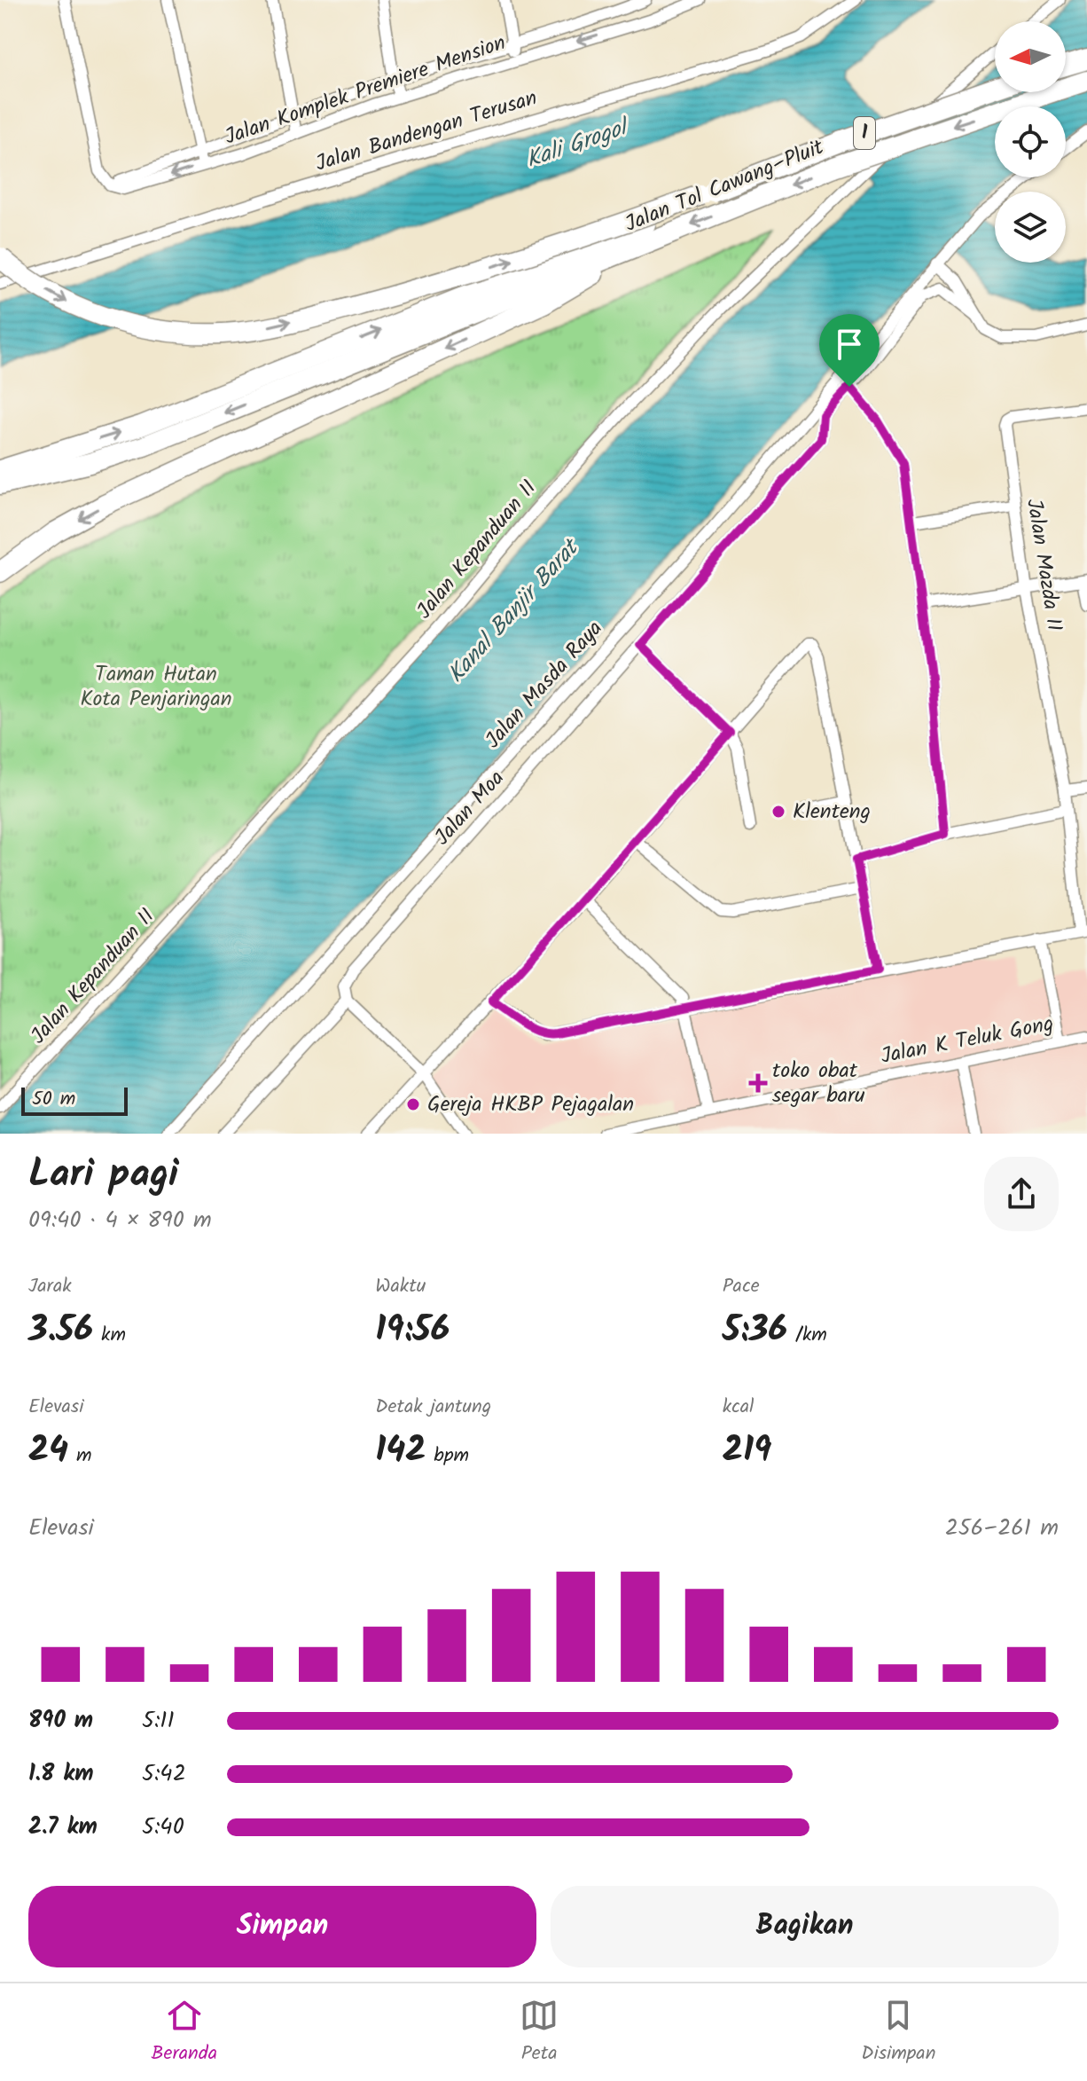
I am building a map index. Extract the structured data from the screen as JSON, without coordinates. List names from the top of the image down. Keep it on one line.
{"streets":{"highway":["1","Jalan Tol Cawang–Pluit"],"street":["Jalan Komplek Premiere Mension","Jalan Bandengan Terusan","Jalan Kepanduan II","Jalan Mazda II","Jalan Masda Raya","Jalan Moa","Jalan K Teluk Gong"]},"water":["Kali Grogol","Kanal Banjir Barat"],"parks":["Taman Hutan Kota Penjaringan"],"places":{"other":["Klenteng","Gereja HKBP Pejagalan"],"health":["toko obat segar baru"]},"scale_bar":"50 m","north":"left","page":{"scale":"50 m","heading":["Lari pagi","09:40 · 4 × 890 m"],"stats":[["Jarak","3.56 km"],["Waktu","19:56"],["Pace","5:36 /km"],["Elevasi","24 m"],["Detak jantung","142 bpm"],["kcal","219"]],"chart":["Elevasi","256–261 m"],"list":[{"name":"890 m","note":"5:11"},{"name":"1.8 km","note":"5:42"},{"name":"2.7 km","note":"5:40"}],"buttons":["Simpan","Bagikan"],"tabs":["Beranda","Peta","Disimpan"]}}
